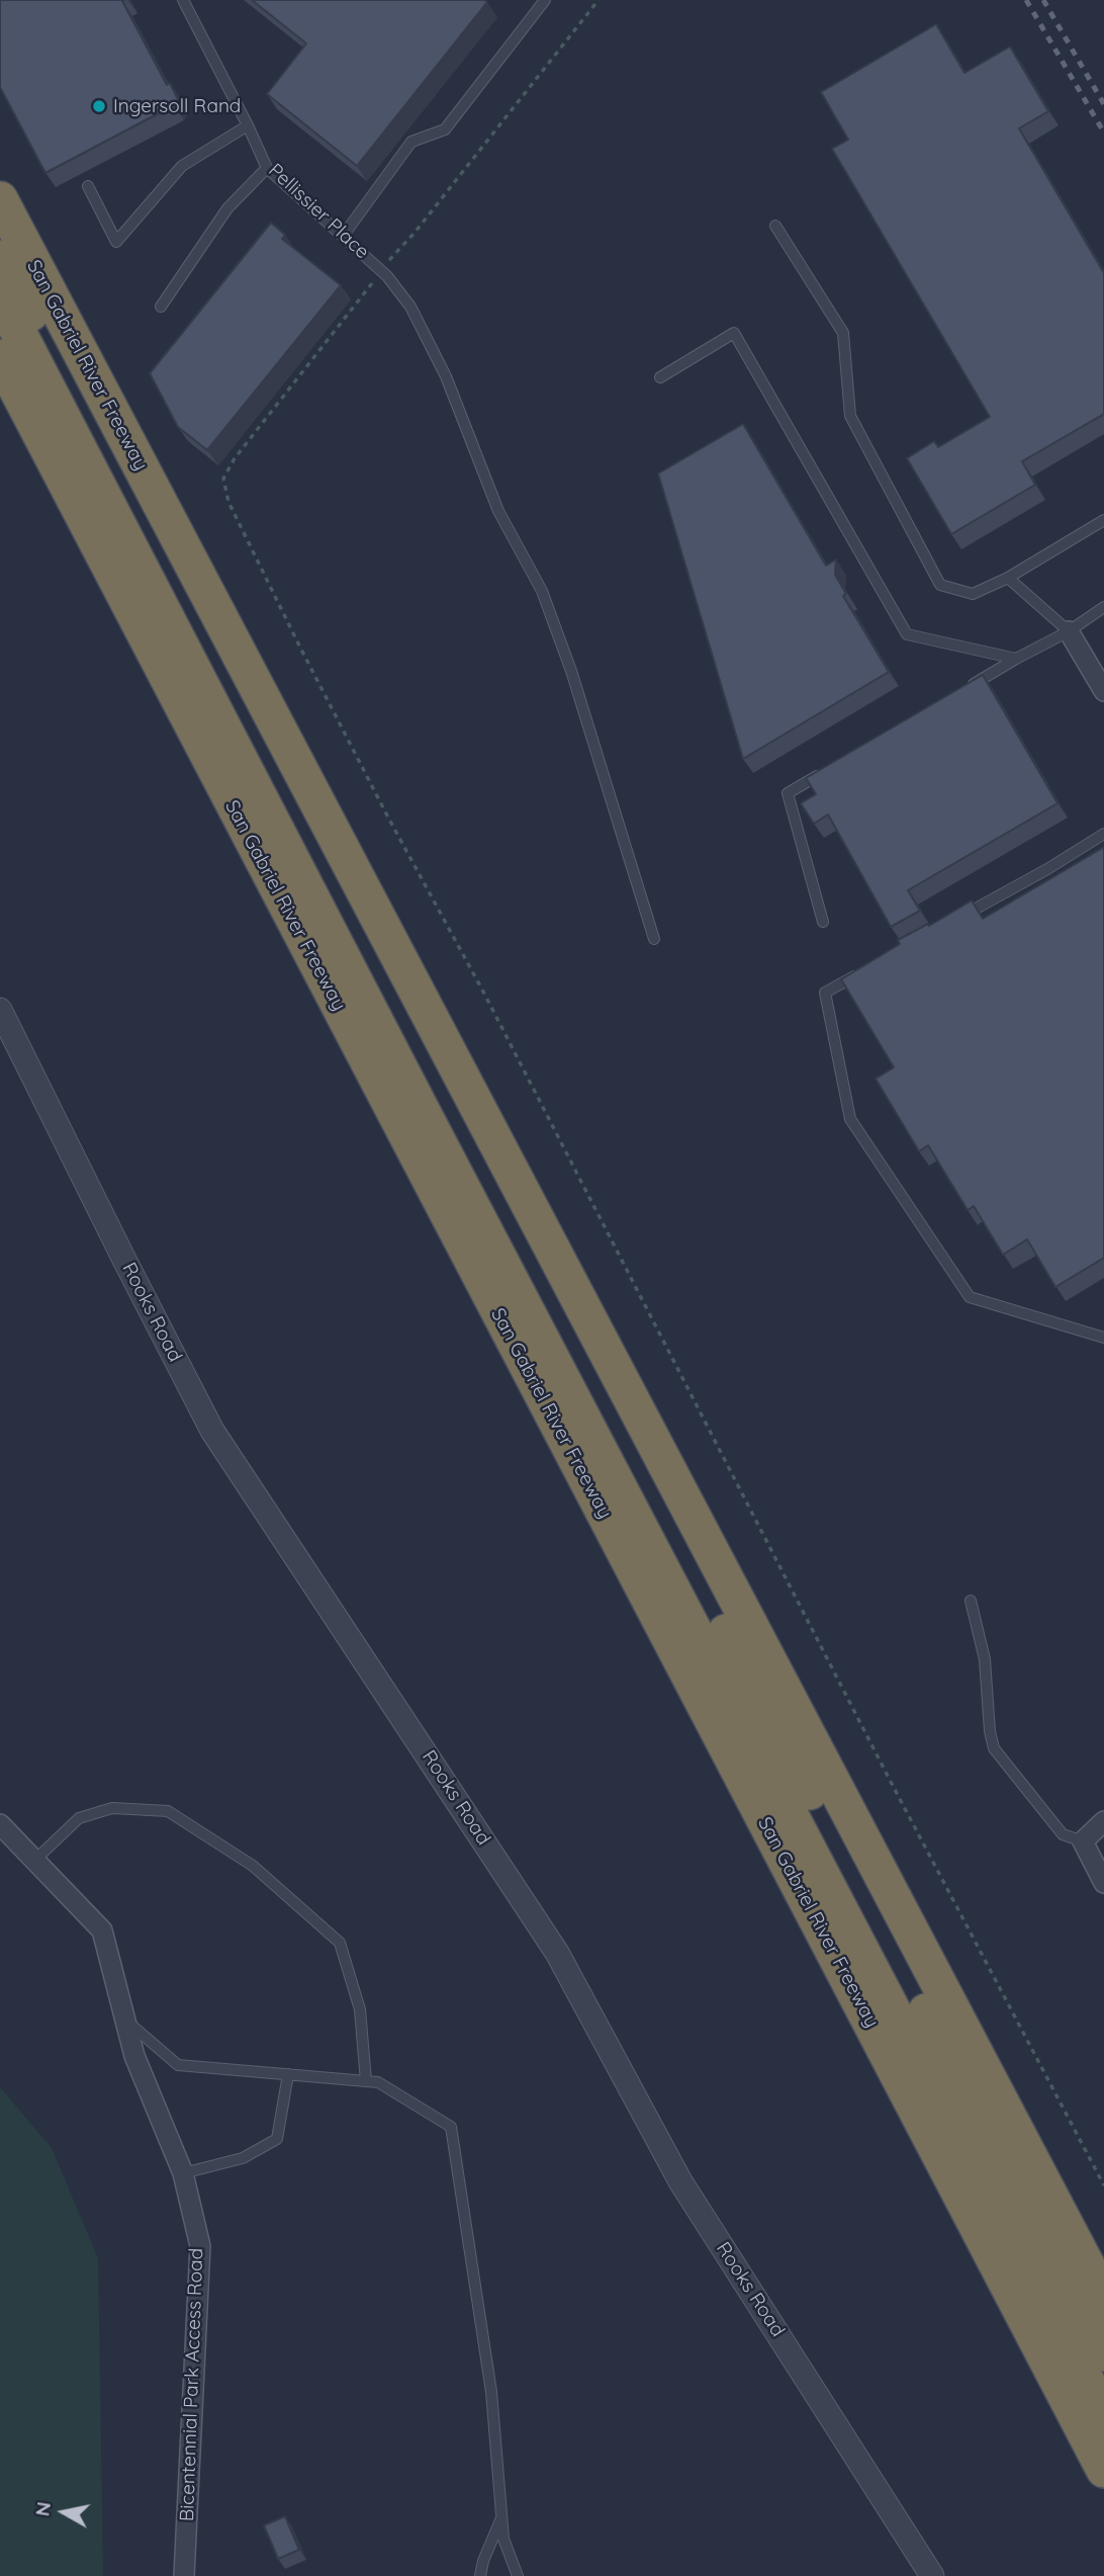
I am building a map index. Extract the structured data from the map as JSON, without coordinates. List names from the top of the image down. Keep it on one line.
{"streets":{"highway":["San Gabriel River Freeway"],"street":["Rooks Road","Bicentennial Park Access Road"],"lane":["Pellissier Place"]},"places":["Ingersoll Rand"],"north":"left"}
